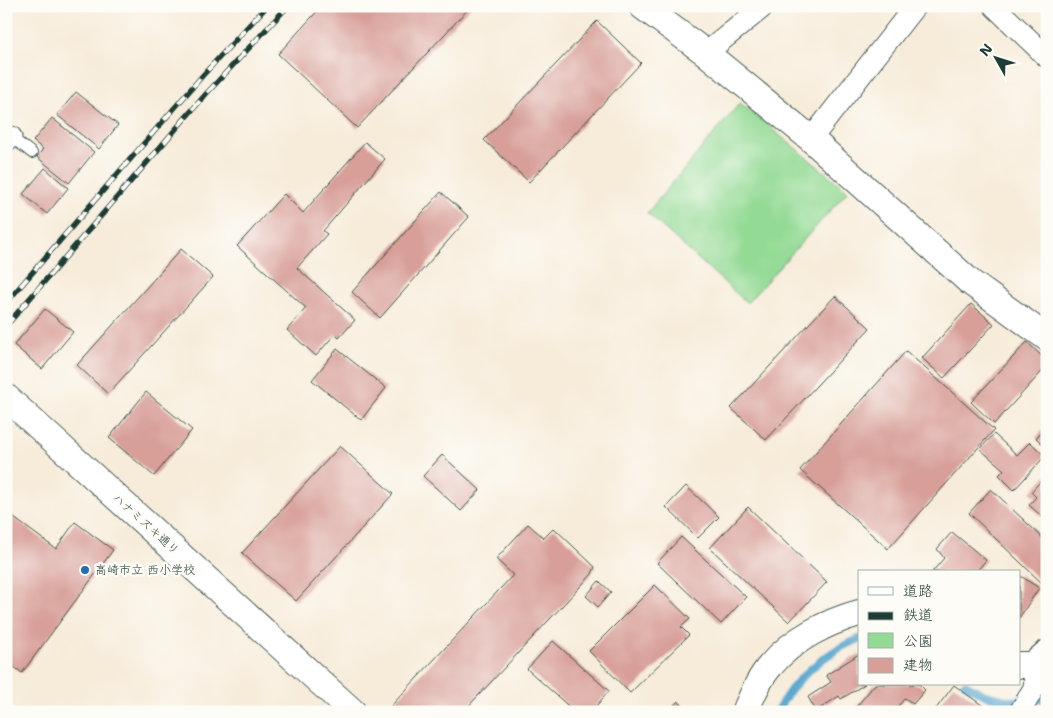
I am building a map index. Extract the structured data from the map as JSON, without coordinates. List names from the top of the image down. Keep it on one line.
{"streets":{"street":["ハナミズキ通り"]},"places":["高崎市立 西小学校"],"legend":["道路","鉄道","公園","建物"],"north":"top left"}
